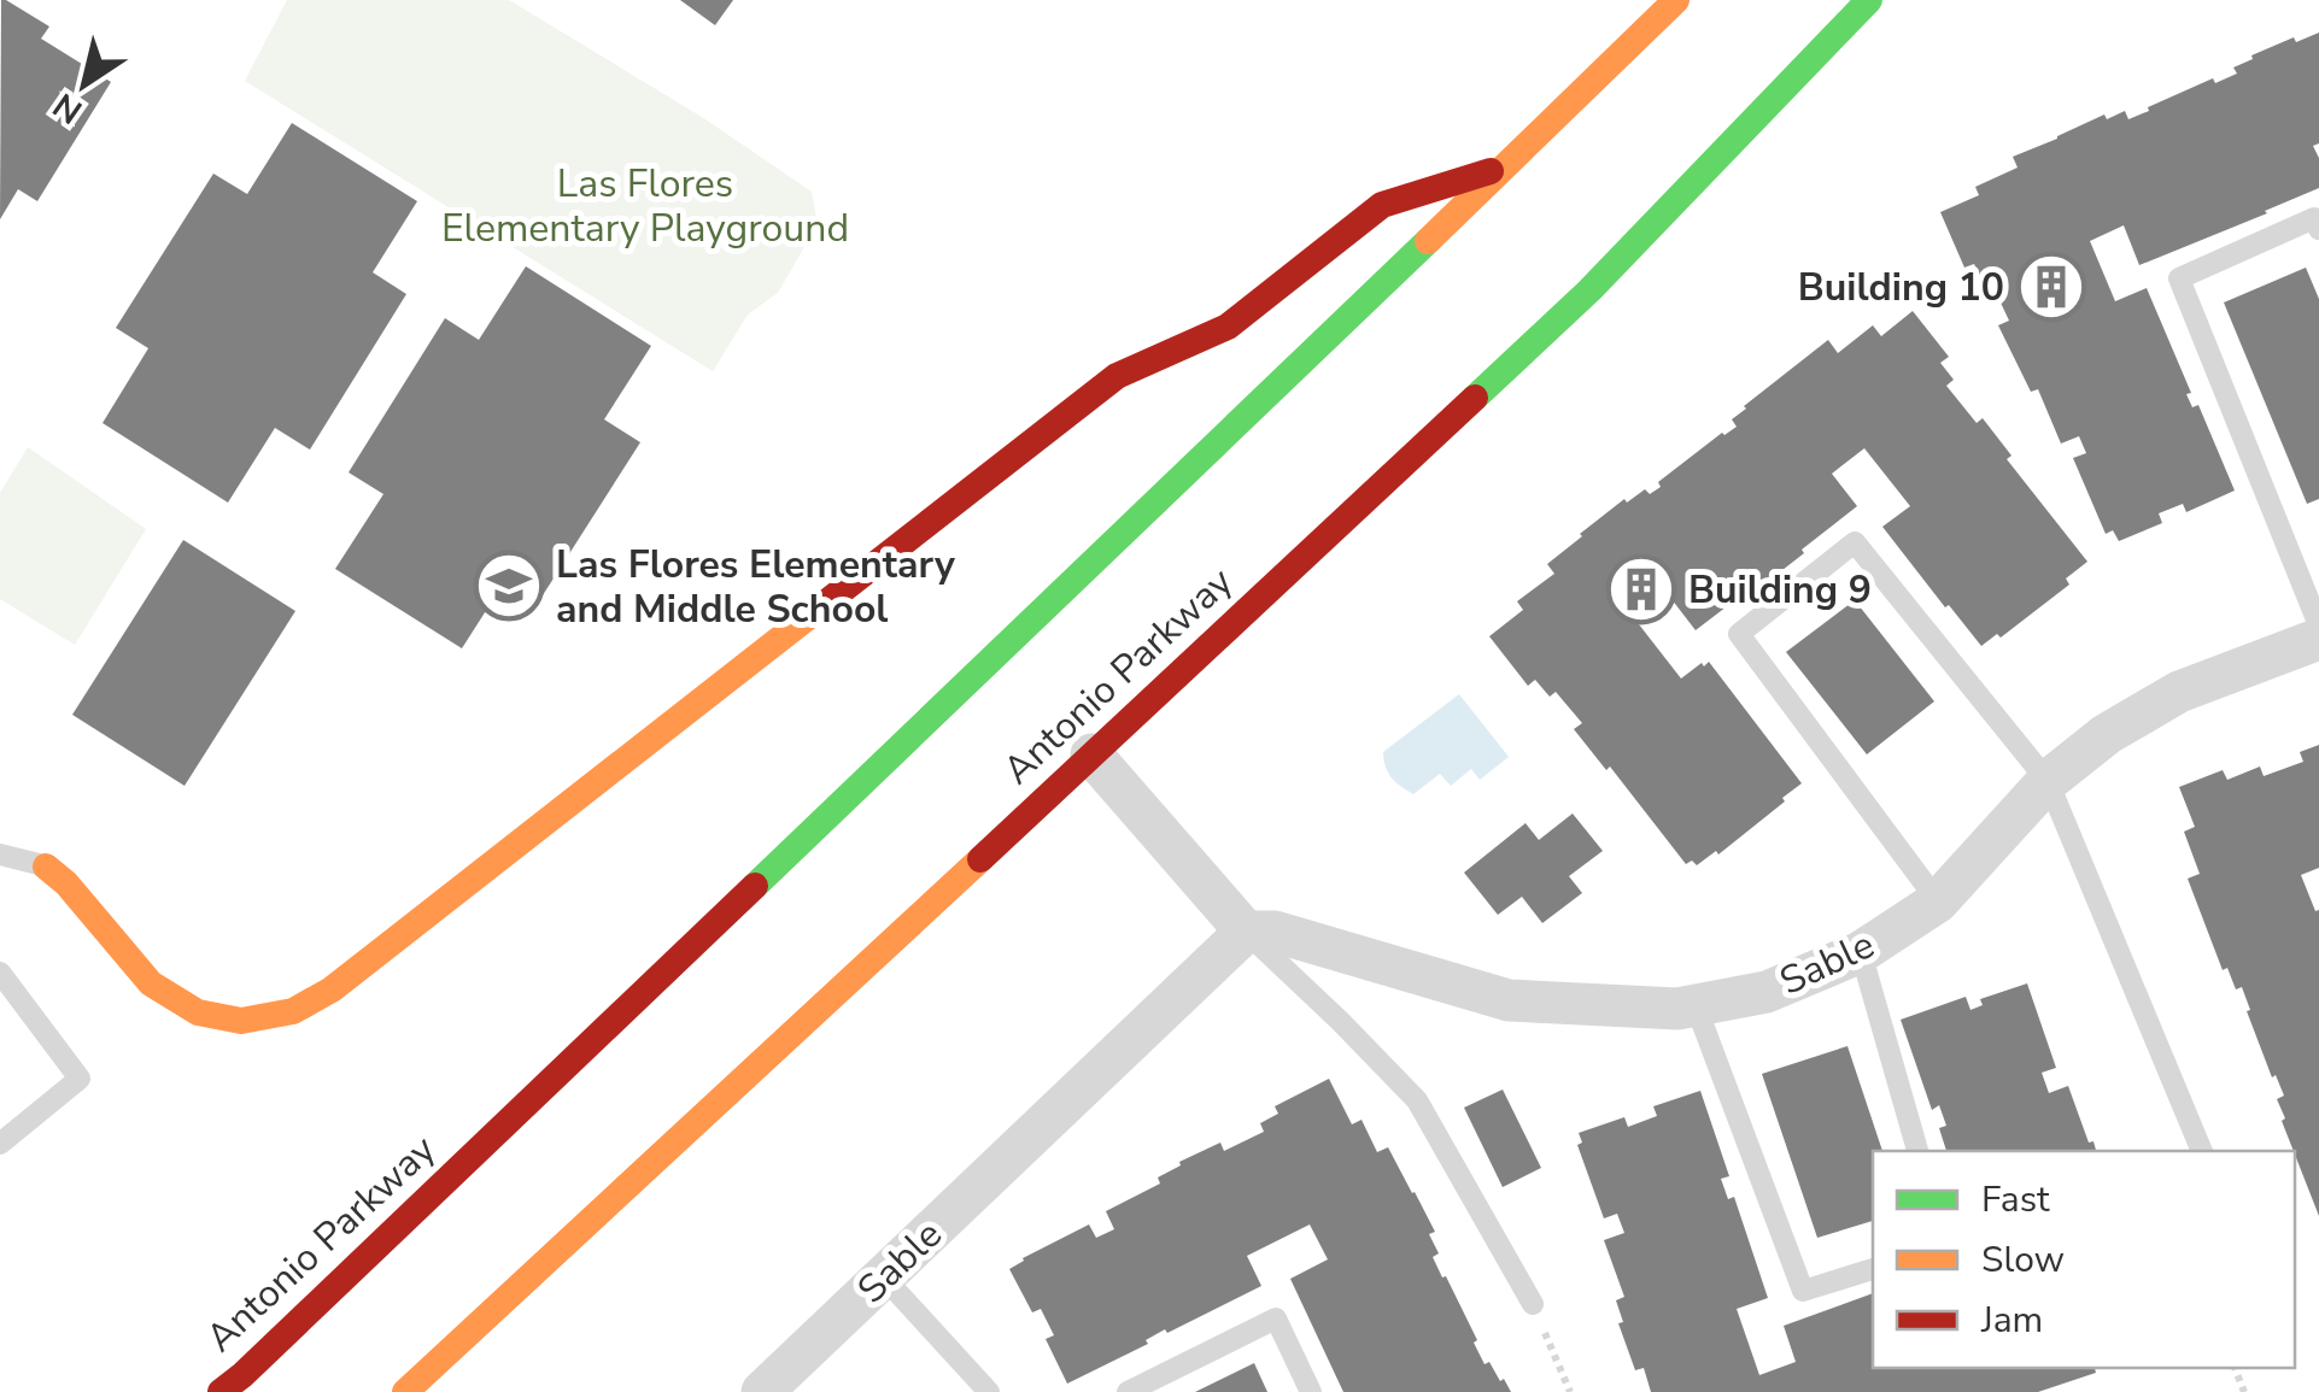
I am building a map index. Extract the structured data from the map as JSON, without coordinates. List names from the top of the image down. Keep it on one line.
{"streets":{"main road":["Antonio Parkway"],"street":["Sable"]},"parks":["Las Flores Elementary Playground"],"places":{"building":["Building 10","Building 9"],"school or university":["Las Flores Elementary and Middle School"]},"legend":["Fast","Slow","Jam"],"north":"bottom left"}
